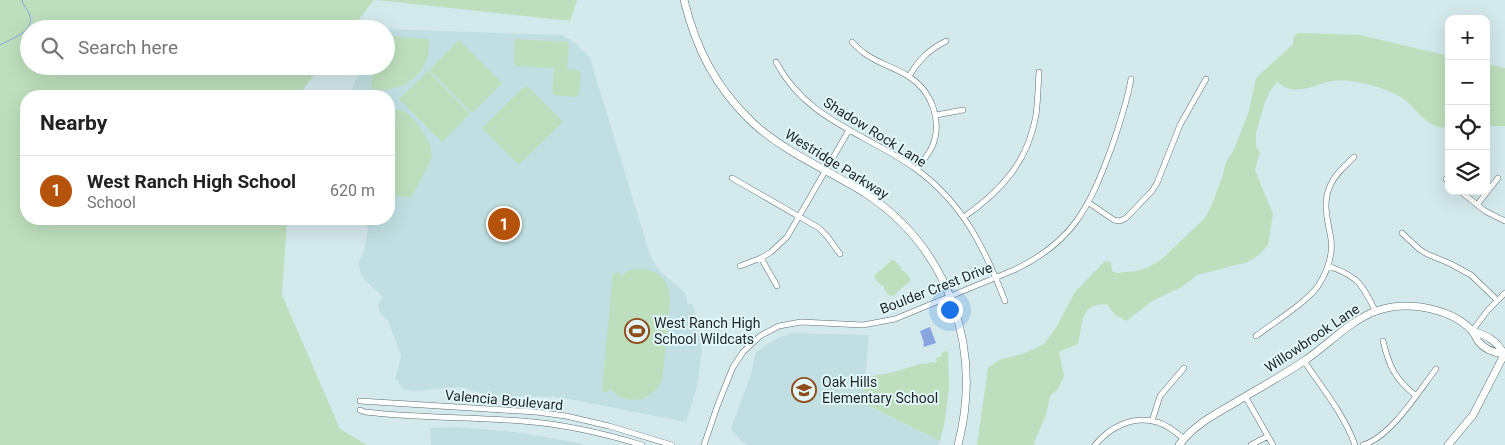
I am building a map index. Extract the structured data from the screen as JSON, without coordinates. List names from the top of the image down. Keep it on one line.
{"streets":{"street":["Shadow Rock Lane","Westridge Parkway","Boulder Crest Drive","Willowbrook Lane","Valencia Boulevard"]},"crossings":[["Shadow Rock Lane","Boulder Crest Drive"],["Westridge Parkway","Boulder Crest Drive"]],"places":{"sports":["West Ranch High School Wildcats"],"school or university":["Oak Hills Elementary School"]},"page":{"map_buttons":["+","−"],"search":"Search here","heading":"Nearby","list":[{"mark":"1","name":"West Ranch High School","note":"School","value":"620 m"}],"pins":"1"}}
